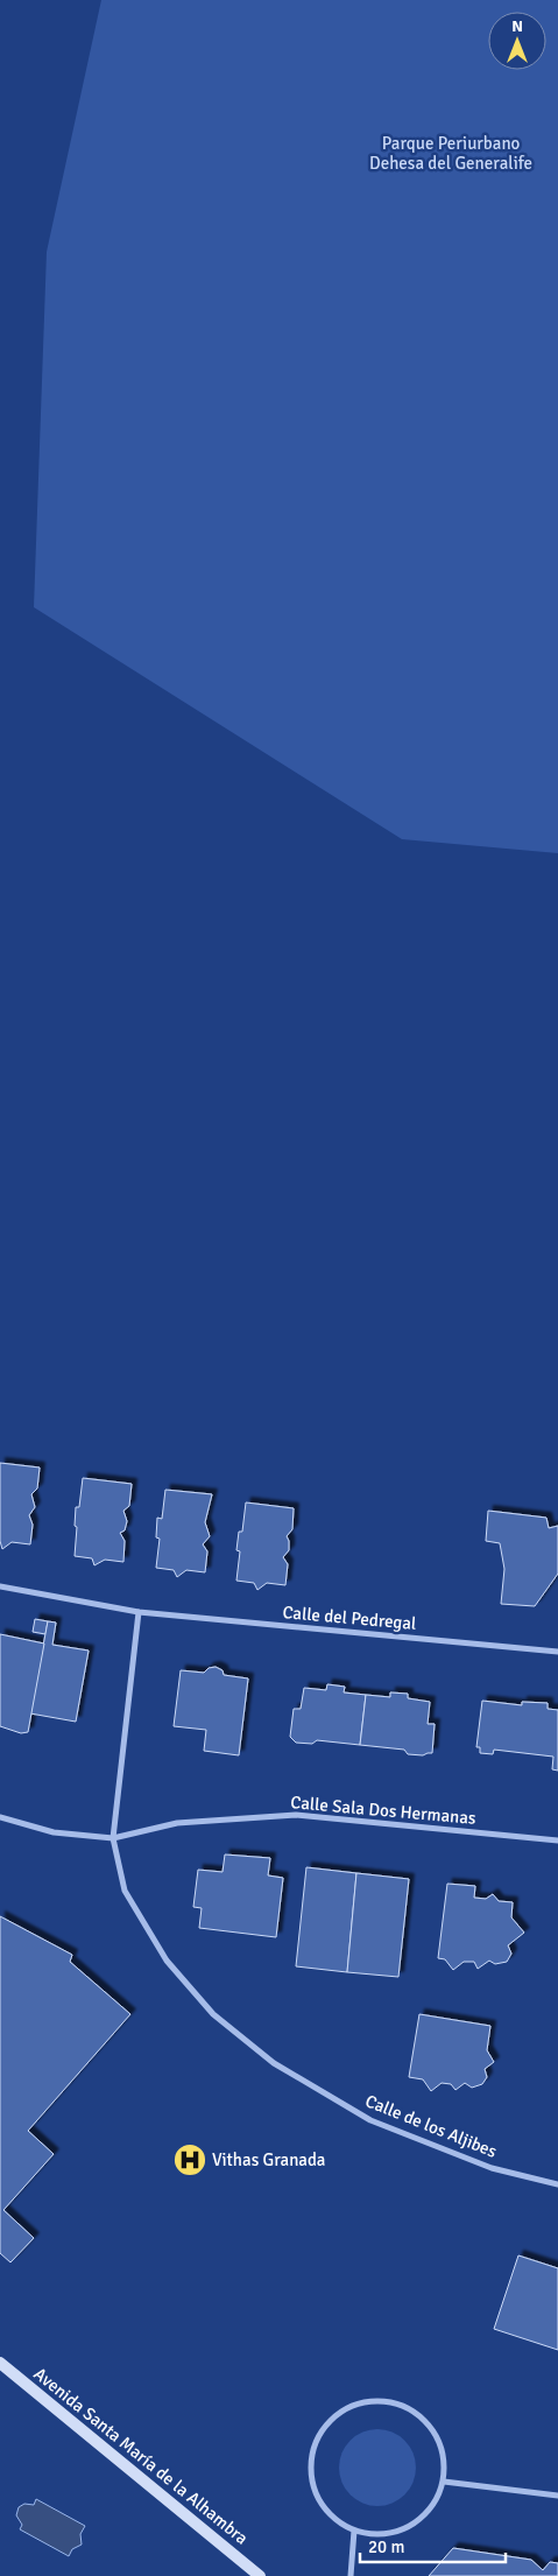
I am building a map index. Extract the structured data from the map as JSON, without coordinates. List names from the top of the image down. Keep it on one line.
{"streets":{"street":["Calle del Pedregal","Calle Sala Dos Hermanas","Calle de los Aljibes","Avenida Santa María de la Alhambra"]},"crossings":[["Calle Sala Dos Hermanas","Calle de los Aljibes"]],"parks":["Parque Periurbano Dehesa del Generalife"],"places":{"hospital":["Vithas Granada"]},"scale_bar":"20 m","north":"top"}
